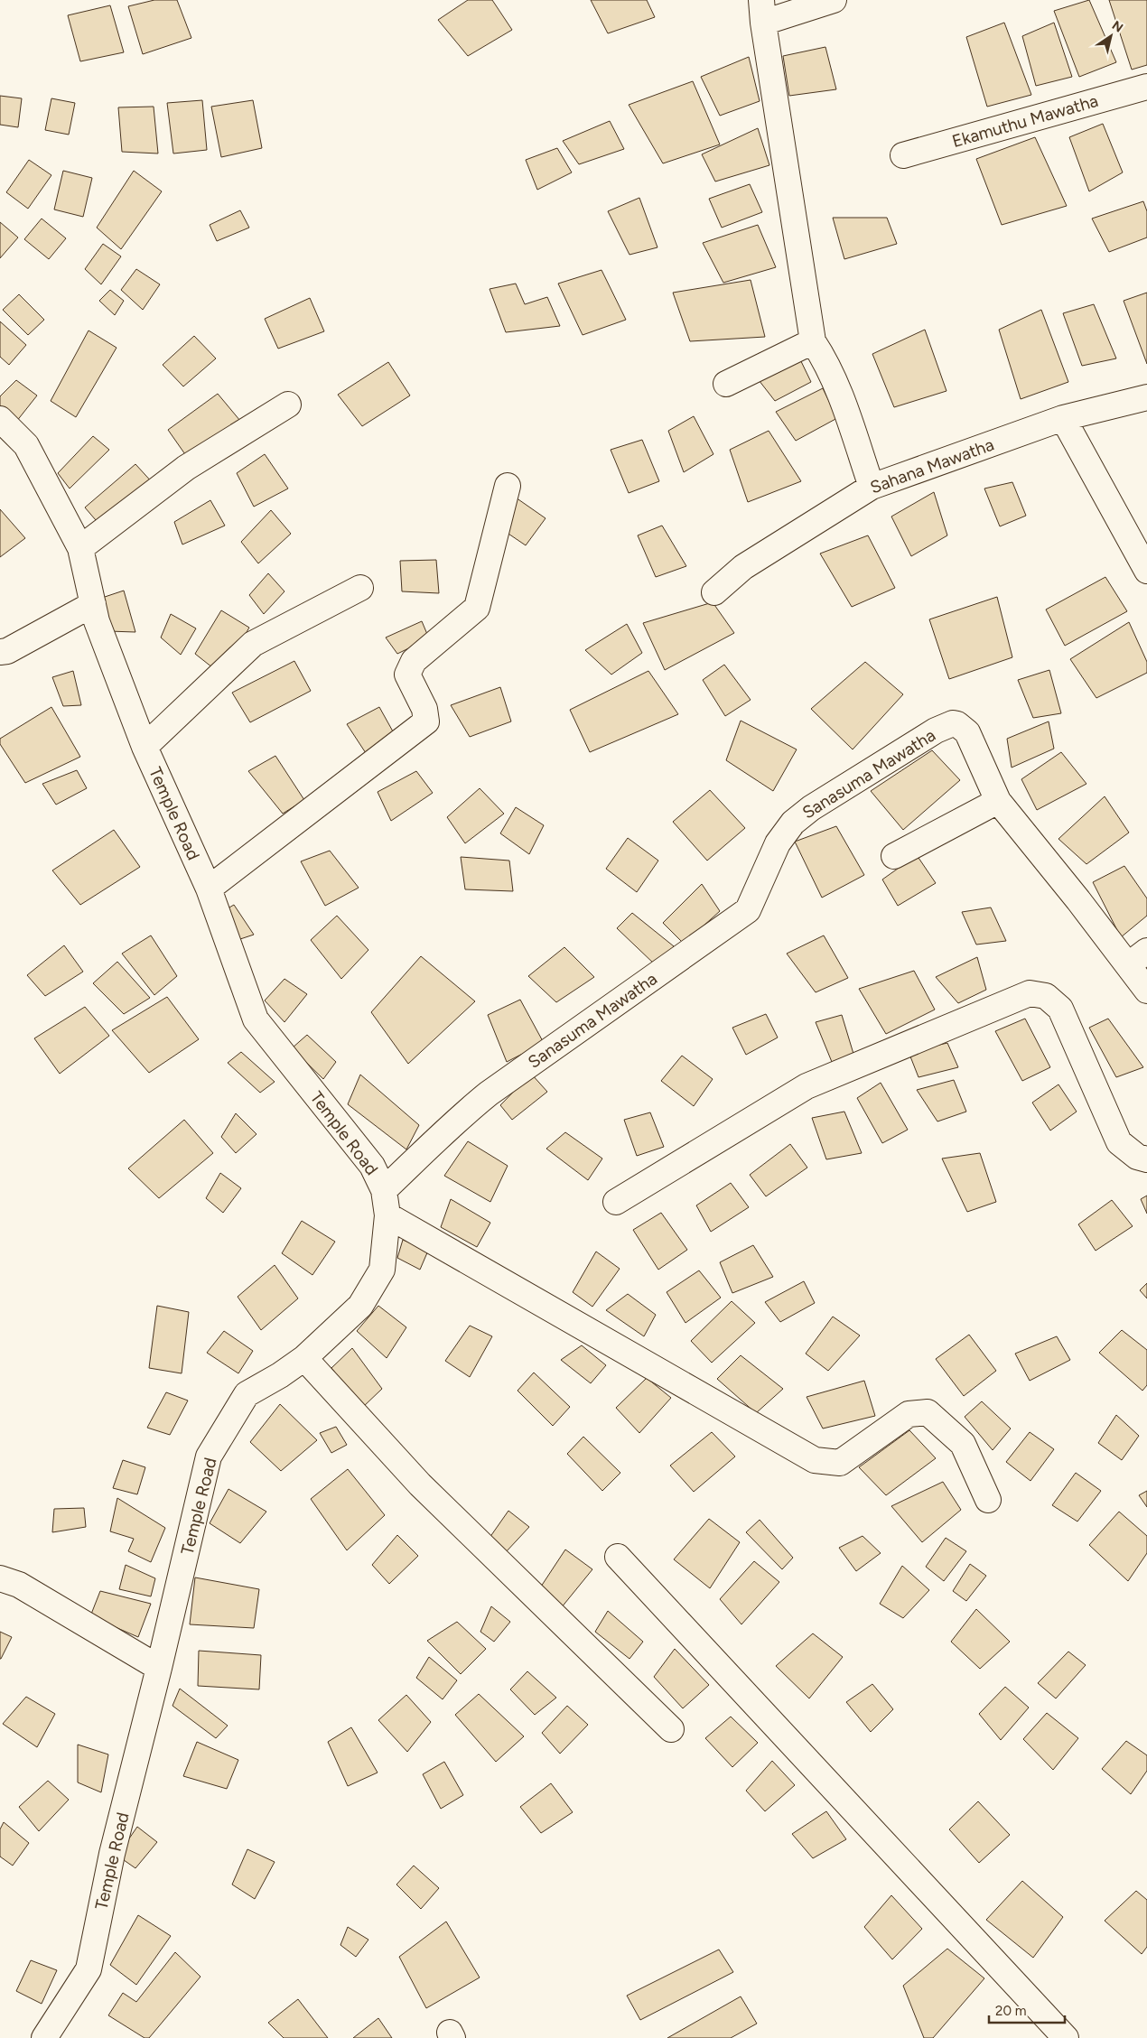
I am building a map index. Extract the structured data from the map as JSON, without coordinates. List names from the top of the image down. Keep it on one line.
{"streets":{"street":["Ekamuthu Mawatha","Sahana Mawatha","Sanasuma Mawatha","Temple Road"]},"crossings":[["Sanasuma Mawatha","Temple Road"]],"scale_bar":"20 m","north":"top right"}
